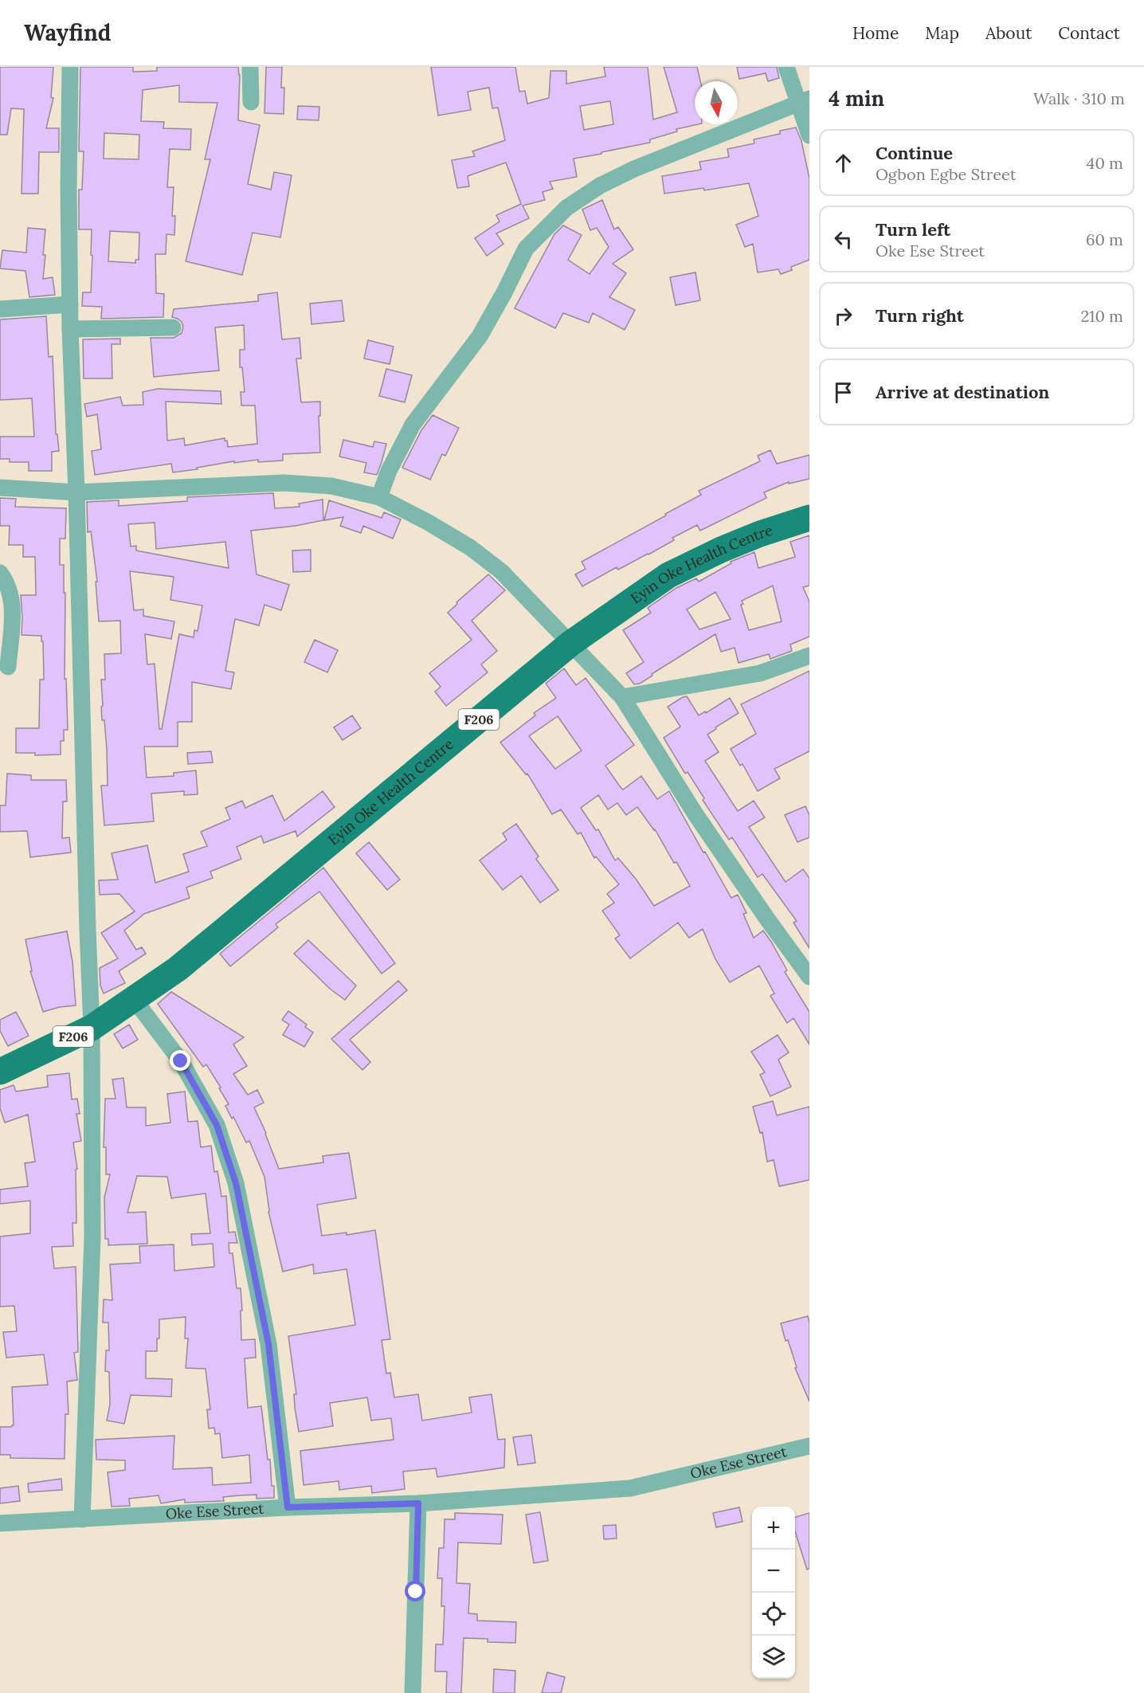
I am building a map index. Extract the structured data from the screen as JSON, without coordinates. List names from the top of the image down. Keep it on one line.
{"streets":{"main road":["Eyin Oke Health Centre","F206"],"street":["Oke Ese Street"]},"crossings":[["Eyin Oke Health Centre","F206"]],"north":"bottom","page":{"header":"Wayfind","nav":["Home","Map","About","Contact"],"heading":["4 min","Walk · 310 m"],"list":[["Continue","Ogbon Egbe Street","40 m"],["Turn left","Oke Ese Street","60 m"],["Turn right","210 m"],"Arrive at destination"],"map_buttons":["+","−"]}}
